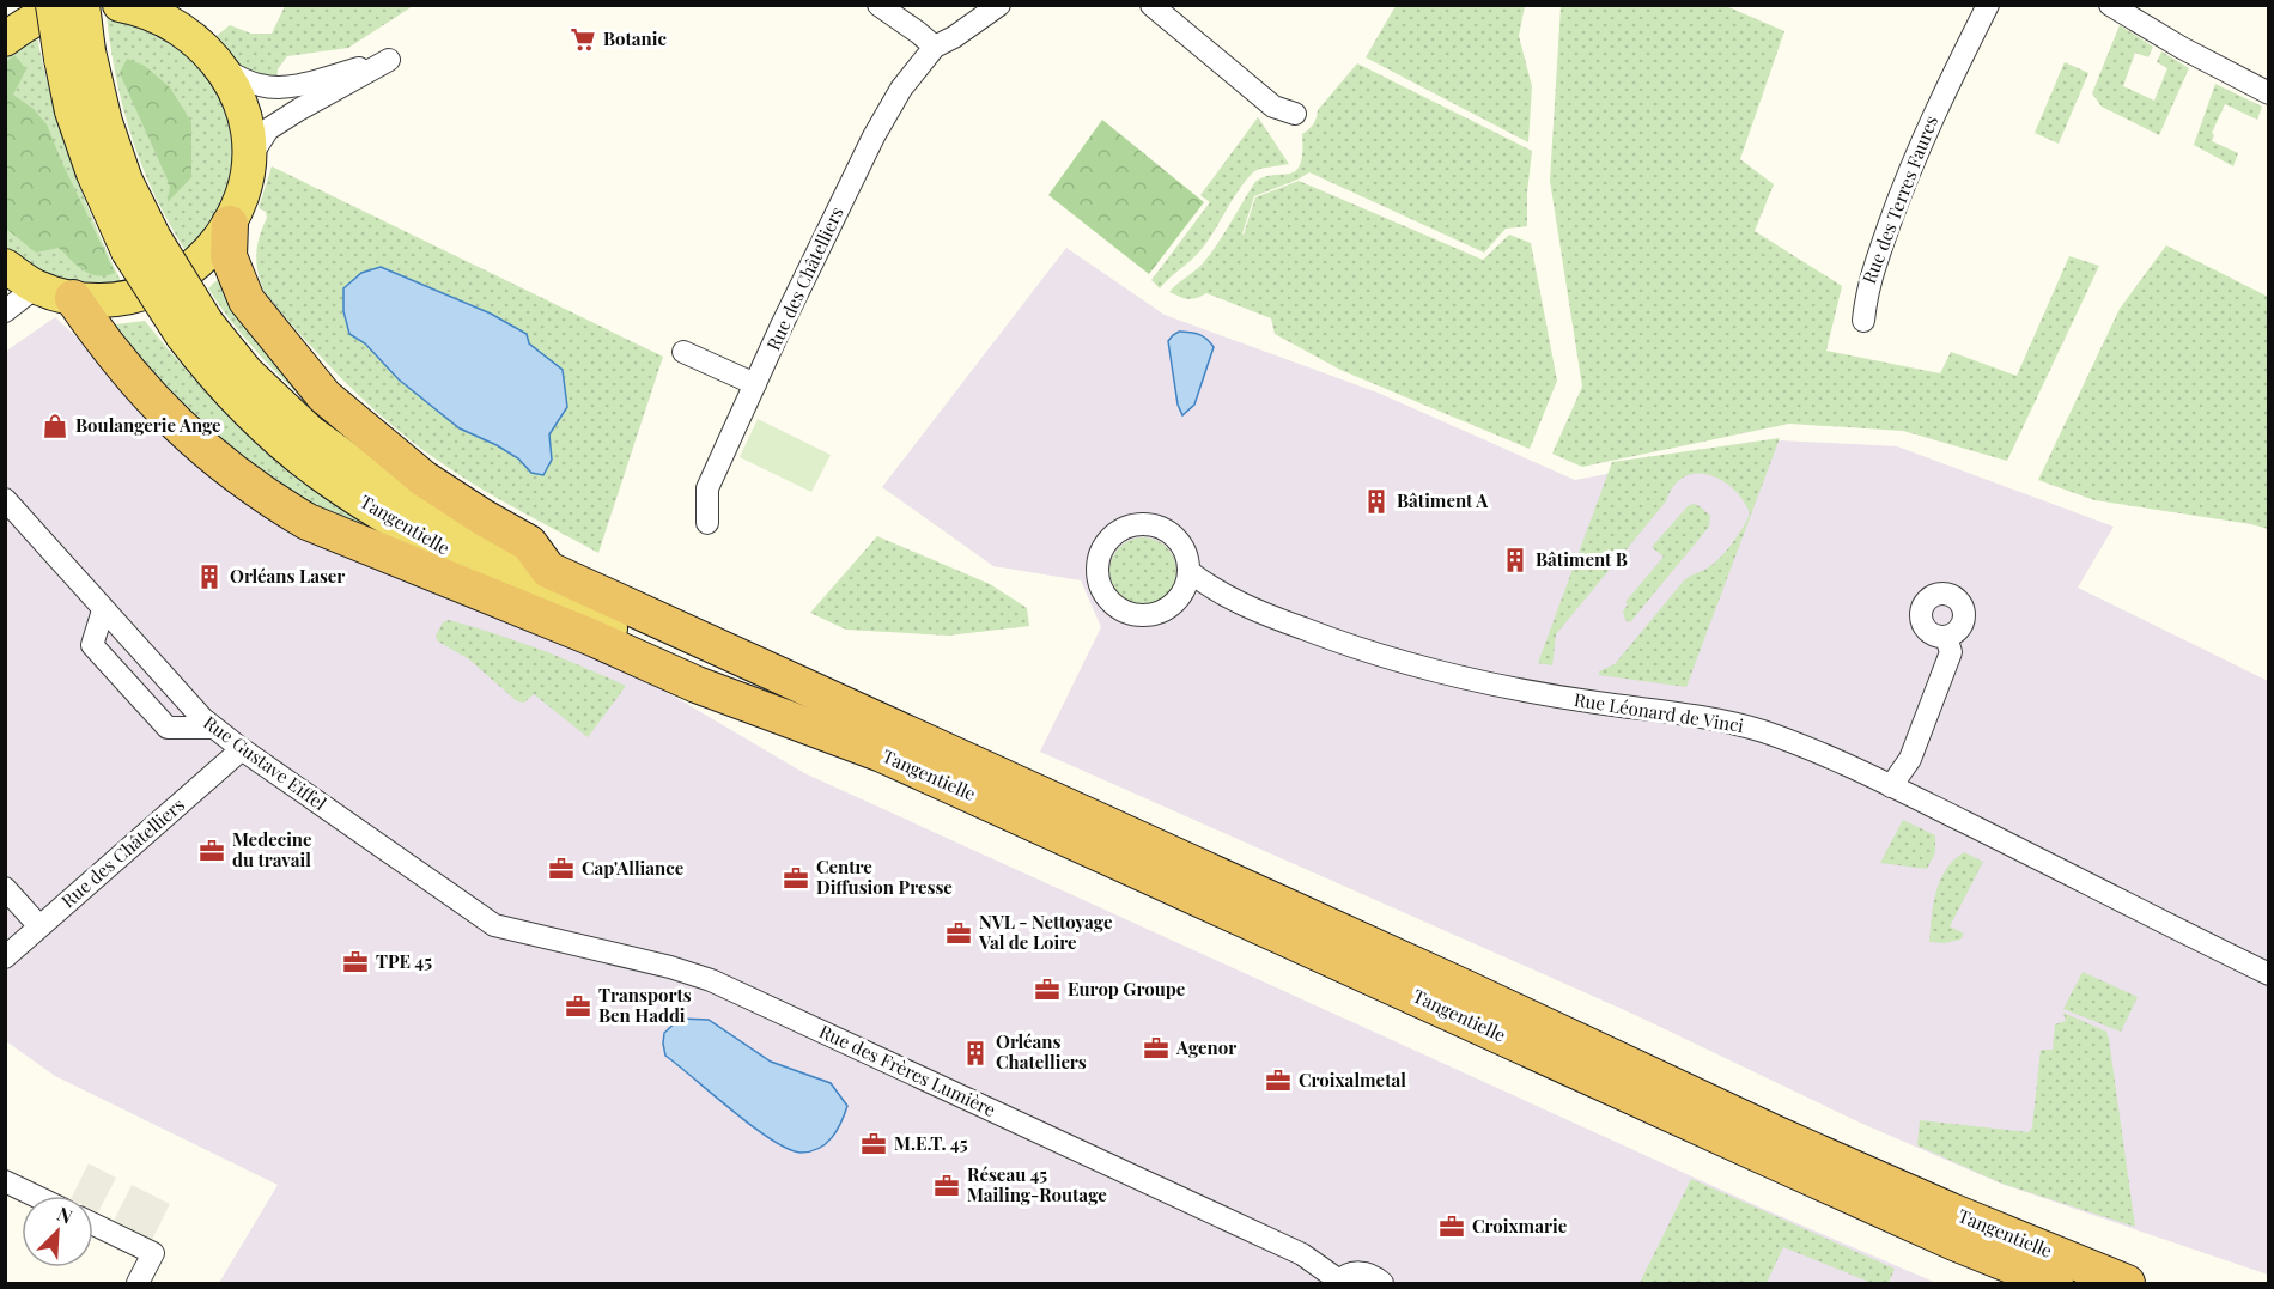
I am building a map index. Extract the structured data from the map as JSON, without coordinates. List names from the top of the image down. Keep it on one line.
{"streets":{"highway":["Tangentielle"],"street":["Rue des Terres Faures","Rue des Châtelliers","Rue Léonard de Vinci","Rue Gustave Eiffel","Rue des Frères Lumière"]},"crossings":[["Rue des Châtelliers","Rue Gustave Eiffel"],["Rue Gustave Eiffel","Rue des Frères Lumière"]],"places":{"supermarket":["Botanic"],"shop":["Boulangerie Ange"],"building":["Bâtiment A","Bâtiment B","Orléans Laser","Orléans Chatelliers"],"office":["Medecine du travail","Cap'Alliance","Centre Diffusion Presse","NVL - Nettoyage Val de Loire","TPE 45","Europ Groupe","Transports Ben Haddi","Agenor","Croixalmetal","M.E.T. 45","Réseau 45 Mailing-Routage","Croixmarie"]},"north":"top right"}
